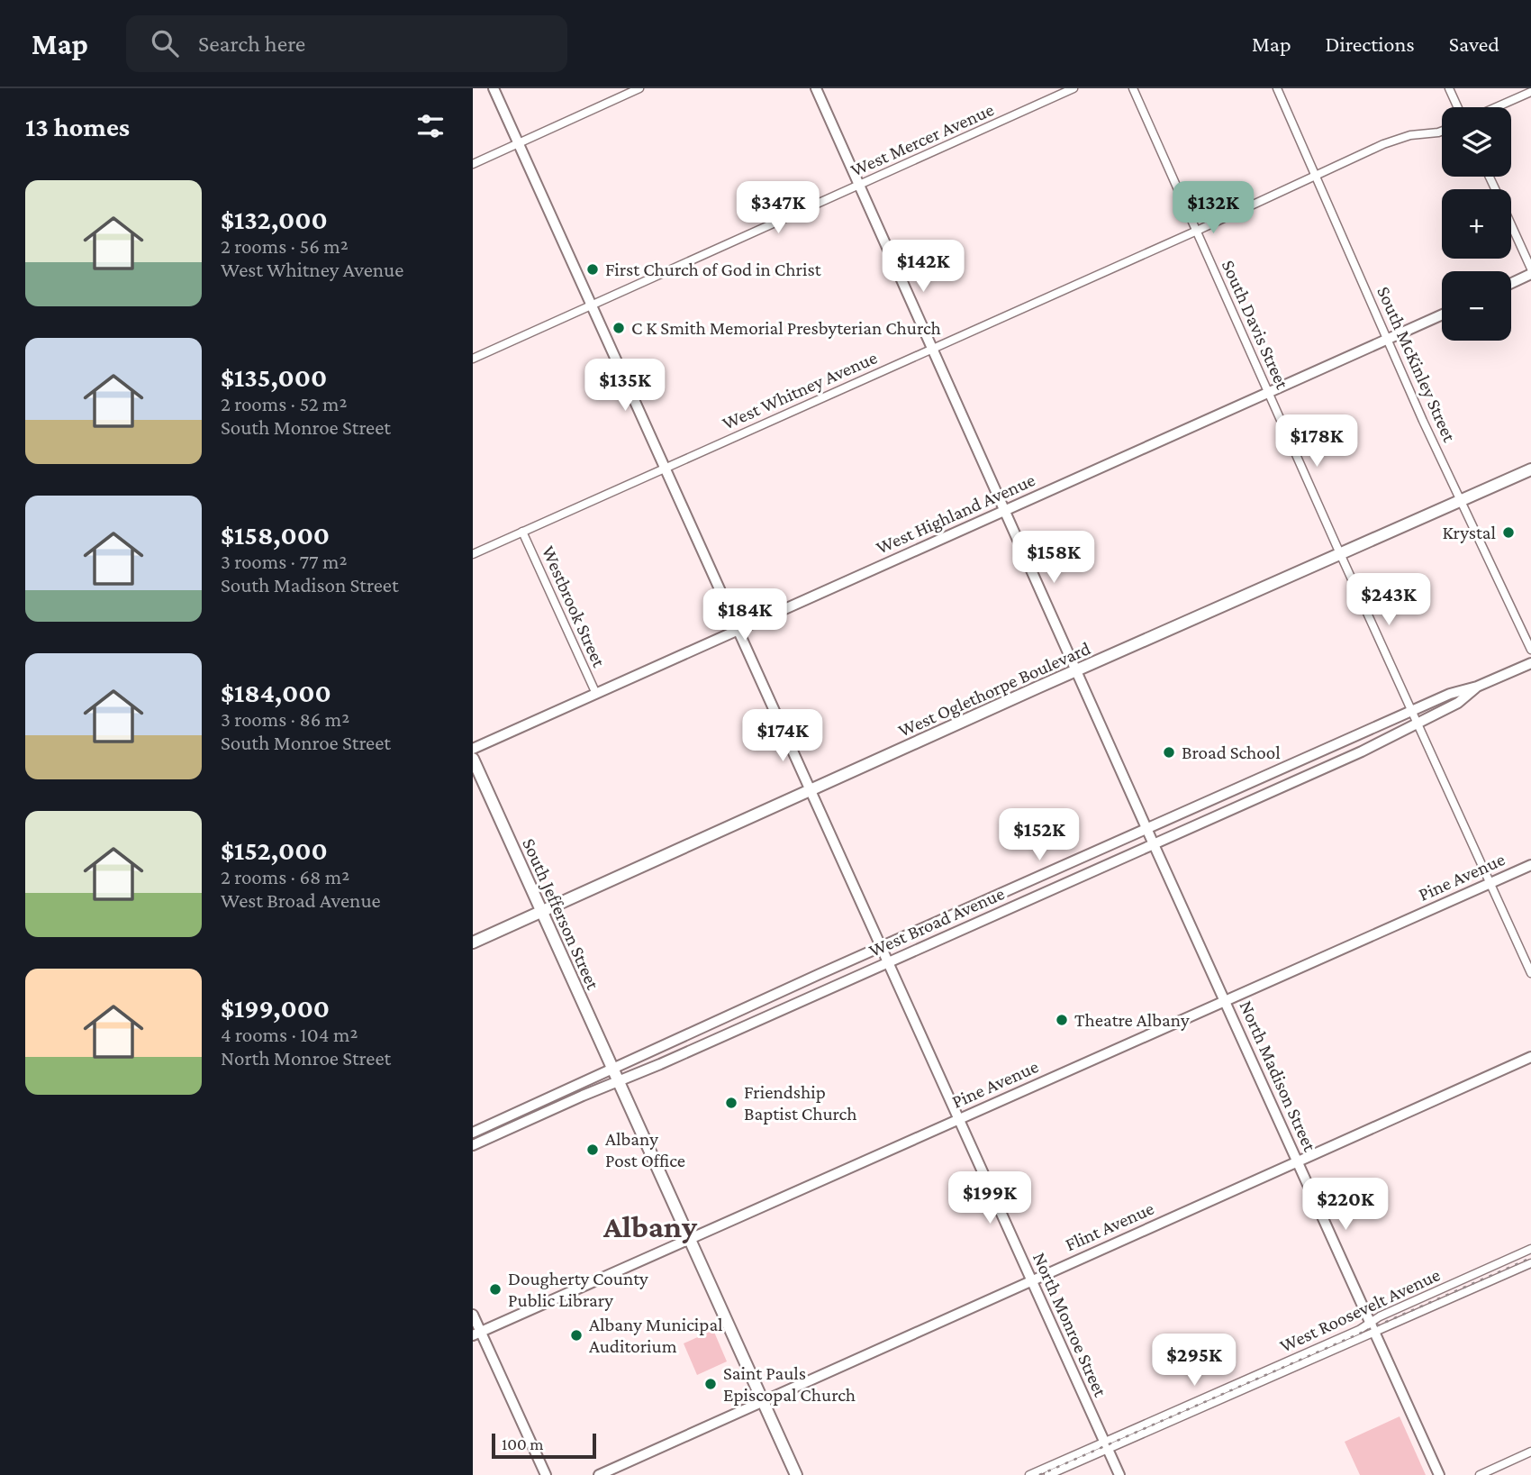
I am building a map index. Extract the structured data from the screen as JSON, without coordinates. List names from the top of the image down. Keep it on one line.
{"streets":{"main road":["West Highland Avenue","West Oglethorpe Boulevard","Pine Avenue","South Jefferson Street","West Broad Avenue","North Madison Street","Flint Avenue","North Monroe Street"],"street":["West Mercer Avenue","South Davis Street","South McKinley Street","West Whitney Avenue","Westbrook Street","West Roosevelt Avenue"]},"crossings":[["West Mercer Avenue","North Madison Street"],["West Mercer Avenue","North Monroe Street"],["South Davis Street","West Whitney Avenue"],["South Davis Street","West Highland Avenue"],["South Davis Street","West Oglethorpe Boulevard"],["South Davis Street","Pine Avenue"],["South Davis Street","West Broad Avenue"],["South McKinley Street","West Whitney Avenue"],["South McKinley Street","West Highland Avenue"],["South McKinley Street","West Oglethorpe Boulevard"],["West Whitney Avenue","Westbrook Street"],["West Whitney Avenue","North Madison Street"],["West Whitney Avenue","North Monroe Street"],["West Highland Avenue","Westbrook Street"],["West Highland Avenue","North Madison Street"],["West Highland Avenue","North Monroe Street"],["West Oglethorpe Boulevard","South Jefferson Street"],["West Oglethorpe Boulevard","North Madison Street"],["West Oglethorpe Boulevard","North Monroe Street"],["Pine Avenue","South Jefferson Street"],["Pine Avenue","North Madison Street"],["Pine Avenue","North Monroe Street"],["South Jefferson Street","West Broad Avenue"],["South Jefferson Street","Flint Avenue"],["West Broad Avenue","North Madison Street"],["West Broad Avenue","North Monroe Street"],["North Madison Street","Flint Avenue"],["North Madison Street","West Roosevelt Avenue"],["Flint Avenue","North Monroe Street"],["West Roosevelt Avenue","North Monroe Street"]],"districts":["Albany"],"places":["First Church of God in Christ","C K Smith Memorial Presbyterian Church","Krystal","Broad School","Theatre Albany","Friendship Baptist Church","Albany Post Office","Dougherty County Public Library","Albany Municipal Auditorium","Saint Pauls Episcopal Church"],"scale_bar":"100 m","page":{"header":"Map","search":"Search here","nav":["Map","Directions","Saved"],"heading":"13 homes","map_buttons":["+","−"],"list":[{"name":"$132,000","note":"2 rooms · 56 m² · West Whitney Avenue"},{"name":"$135,000","note":"2 rooms · 52 m² · South Monroe Street"},{"name":"$158,000","note":"3 rooms · 77 m² · South Madison Street"},{"name":"$184,000","note":"3 rooms · 86 m² · South Monroe Street"},{"name":"$152,000","note":"2 rooms · 68 m² · West Broad Avenue"},{"name":"$199,000","note":"4 rooms · 104 m² · North Monroe Street"}],"price":["$347K","$132K","$142K","$135K","$178K","$158K","$243K","$184K","$174K","$152K","$199K","$220K","$295K"],"scale":"100 m"}}
